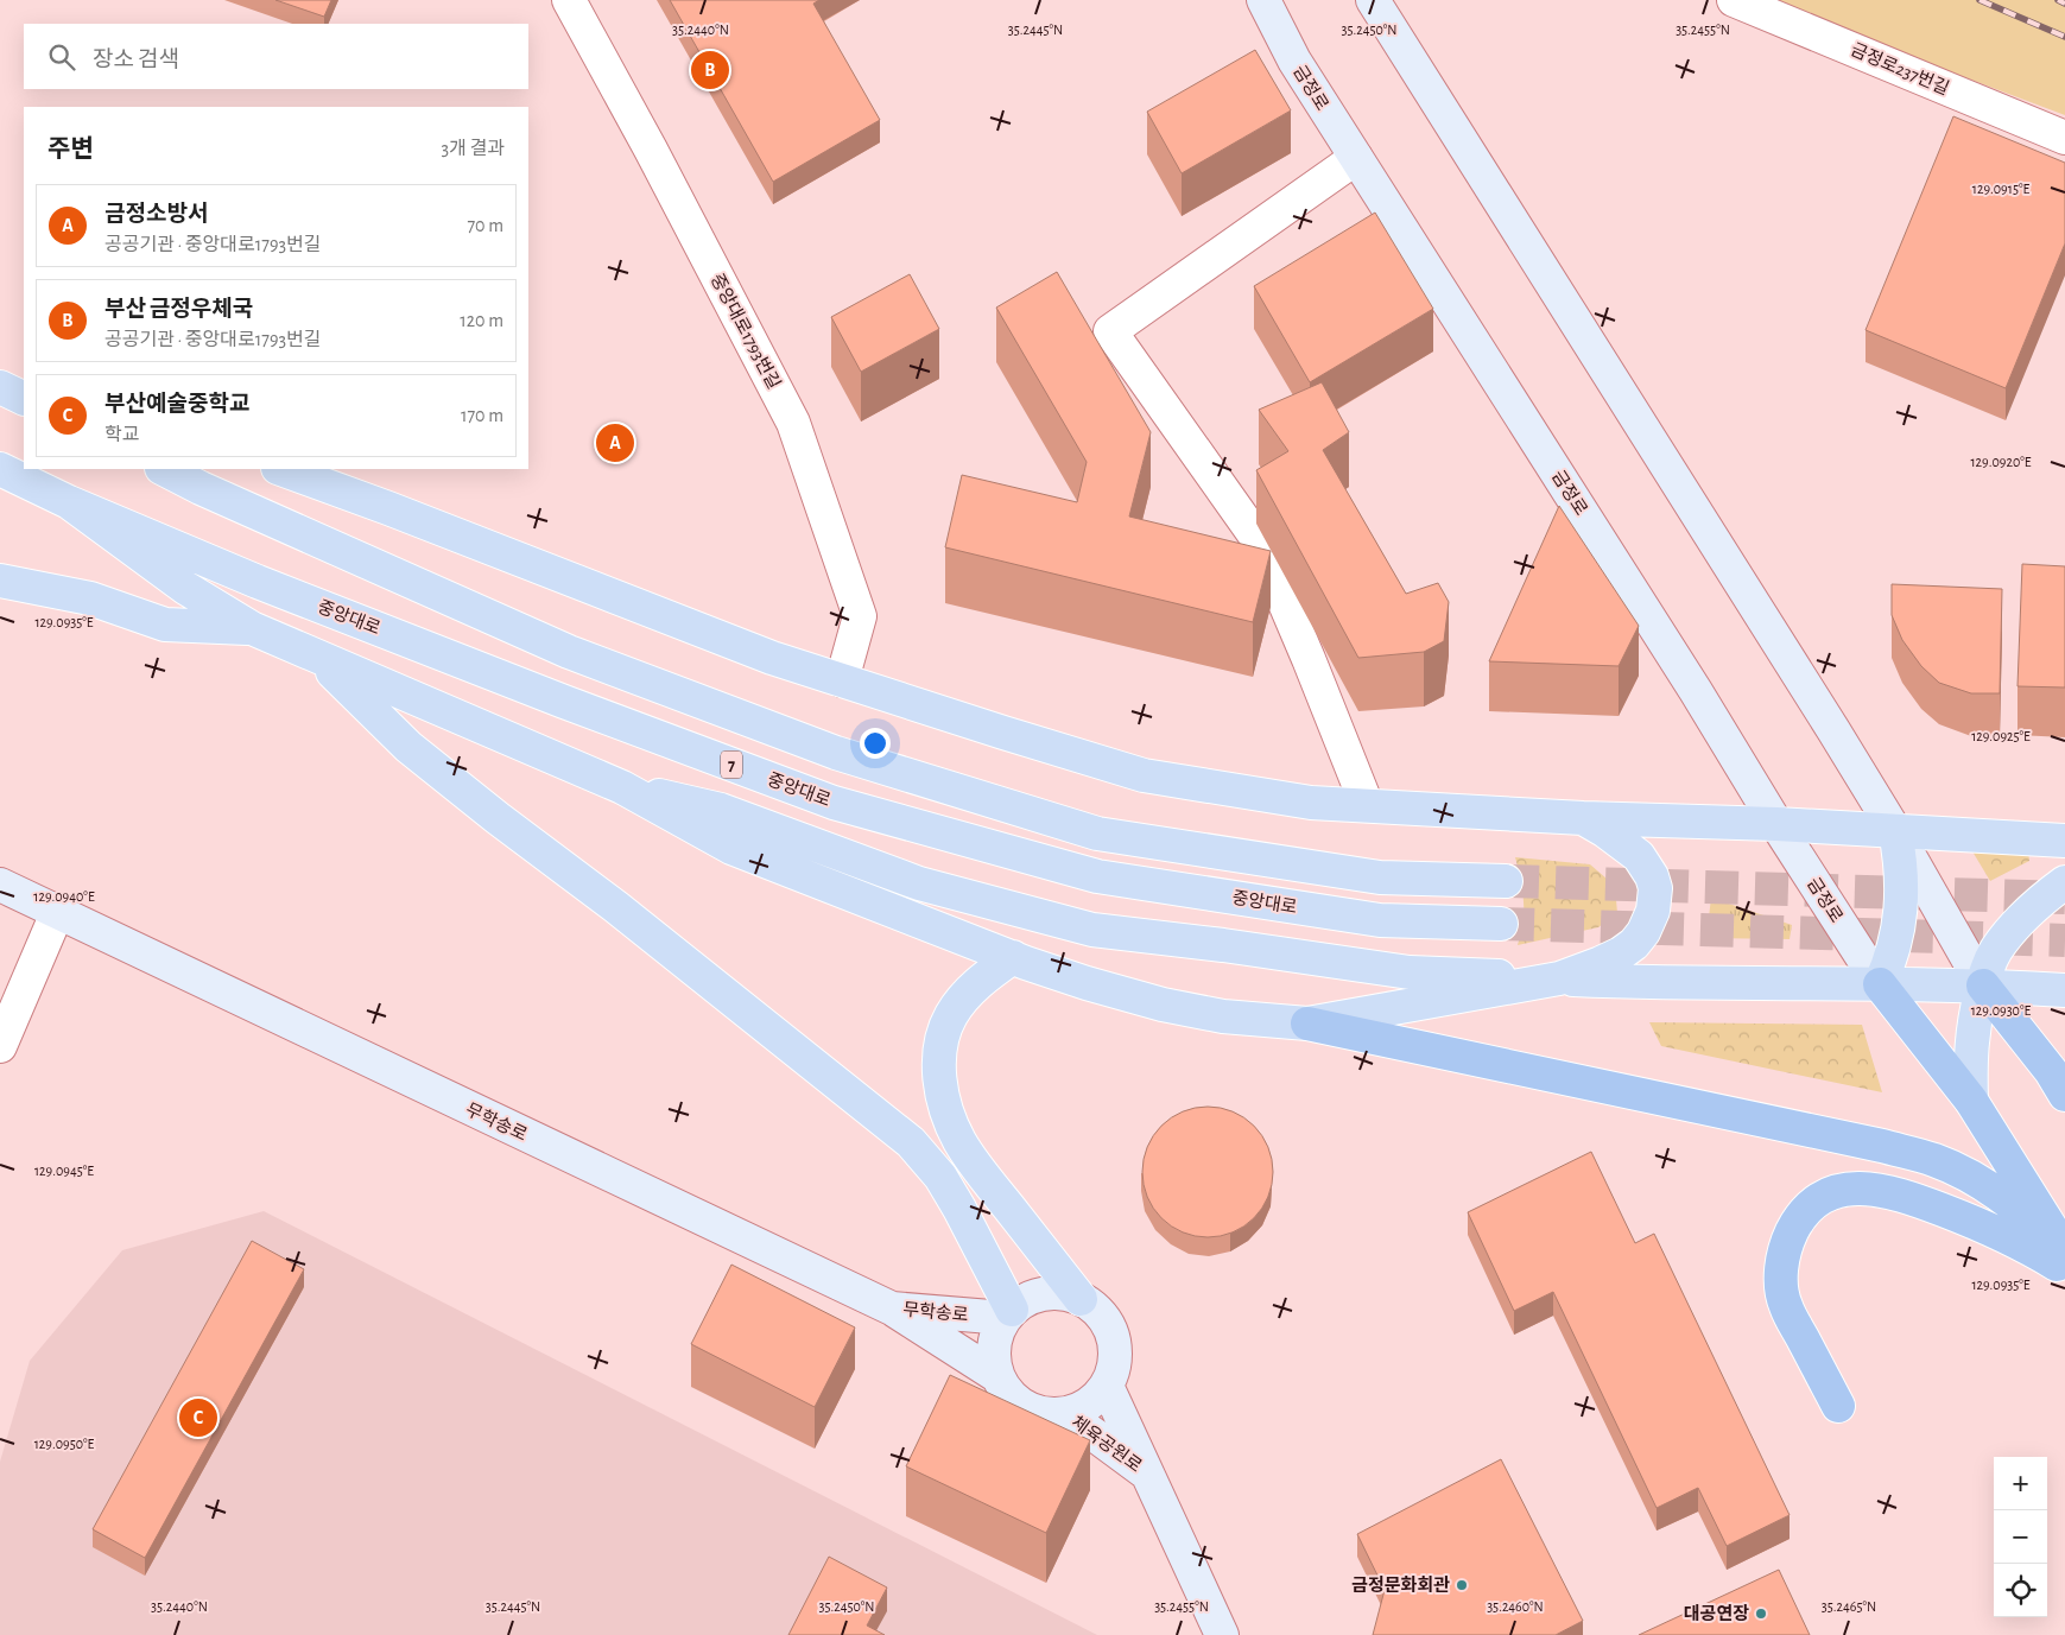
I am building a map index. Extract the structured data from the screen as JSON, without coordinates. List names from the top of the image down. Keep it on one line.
{"streets":{"main road":["금정로","중앙대로","7","무학송로","체육공원로"],"street":["금정로237번길","중앙대로1793번길"]},"crossings":[["무학송로","체육공원로"]],"places":["금정문화회관","대공연장"],"page":{"search":"장소 검색","pins":["B","A","C"],"heading":["주변","3개 결과"],"list":[{"mark":"A","name":"금정소방서","note":"공공기관 · 중앙대로1793번길","value":"70 m"},{"mark":"B","name":"부산 금정우체국","note":"공공기관 · 중앙대로1793번길","value":"120 m"},{"mark":"C","name":"부산예술중학교","note":"학교","value":"170 m"}],"map_buttons":["+","−"]},"coordinates":["35.2440°N","35.2445°N","35.2450°N","35.2455°N","129.0915°E","129.0920°E","129.0935°E","129.0925°E","129.0940°E","129.0930°E","129.0945°E","129.0950°E","35.2460°N","35.2465°N"]}
